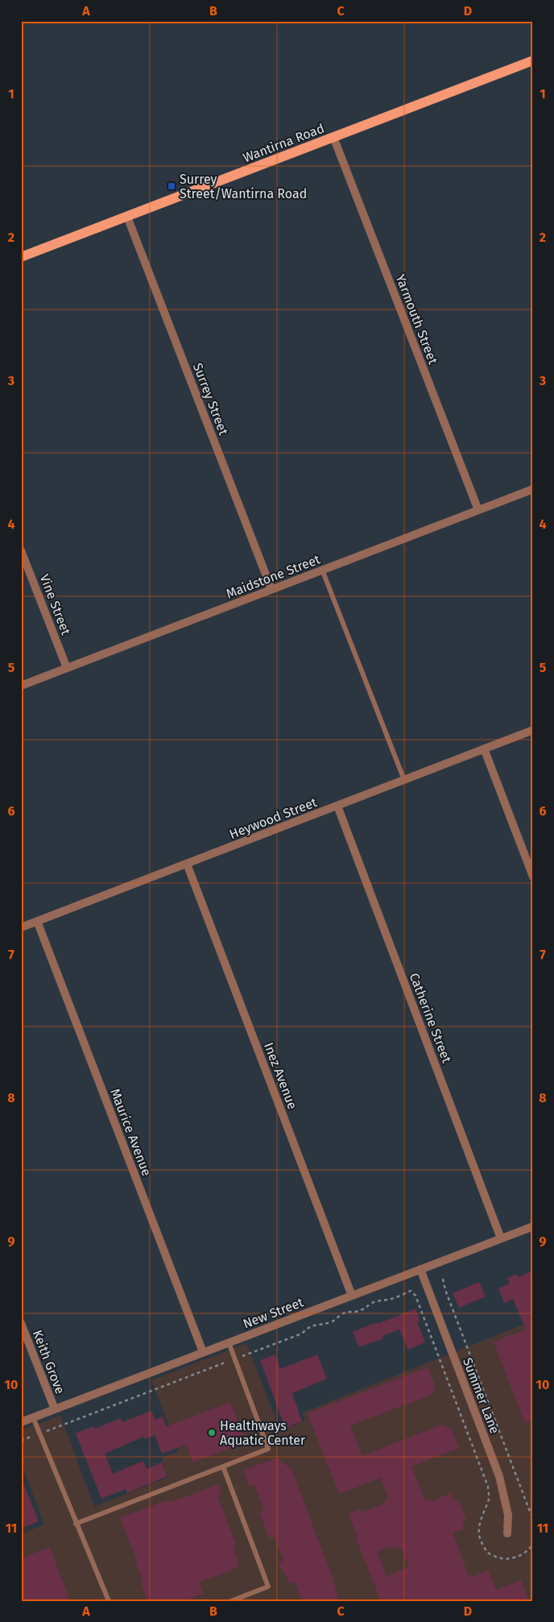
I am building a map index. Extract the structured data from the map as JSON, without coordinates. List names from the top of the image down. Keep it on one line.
{"streets":{"main road":["Wantirna Road"],"street":["Yarmouth Street","Surrey Street","Maidstone Street","Vine Street","Heywood Street","Catherine Street","Inez Avenue","Maurice Avenue","New Street","Keith Grove","Summer Lane"]},"crossings":[["Wantirna Road","Yarmouth Street"],["Wantirna Road","Surrey Street"],["Yarmouth Street","Maidstone Street"],["Surrey Street","Maidstone Street"],["Maidstone Street","Vine Street"],["Heywood Street","Catherine Street"],["Heywood Street","Inez Avenue"],["Heywood Street","Maurice Avenue"],["Catherine Street","New Street"],["Inez Avenue","New Street"],["Maurice Avenue","New Street"],["New Street","Keith Grove"],["New Street","Summer Lane"]],"places":{"transit":["Surrey Street/Wantirna Road"],"other":["Healthways Aquatic Center"]},"grid":{"columns":["A","B","C","D"],"rows":["1","2","3","4","5","6","7","8","9","10","11"]}}
